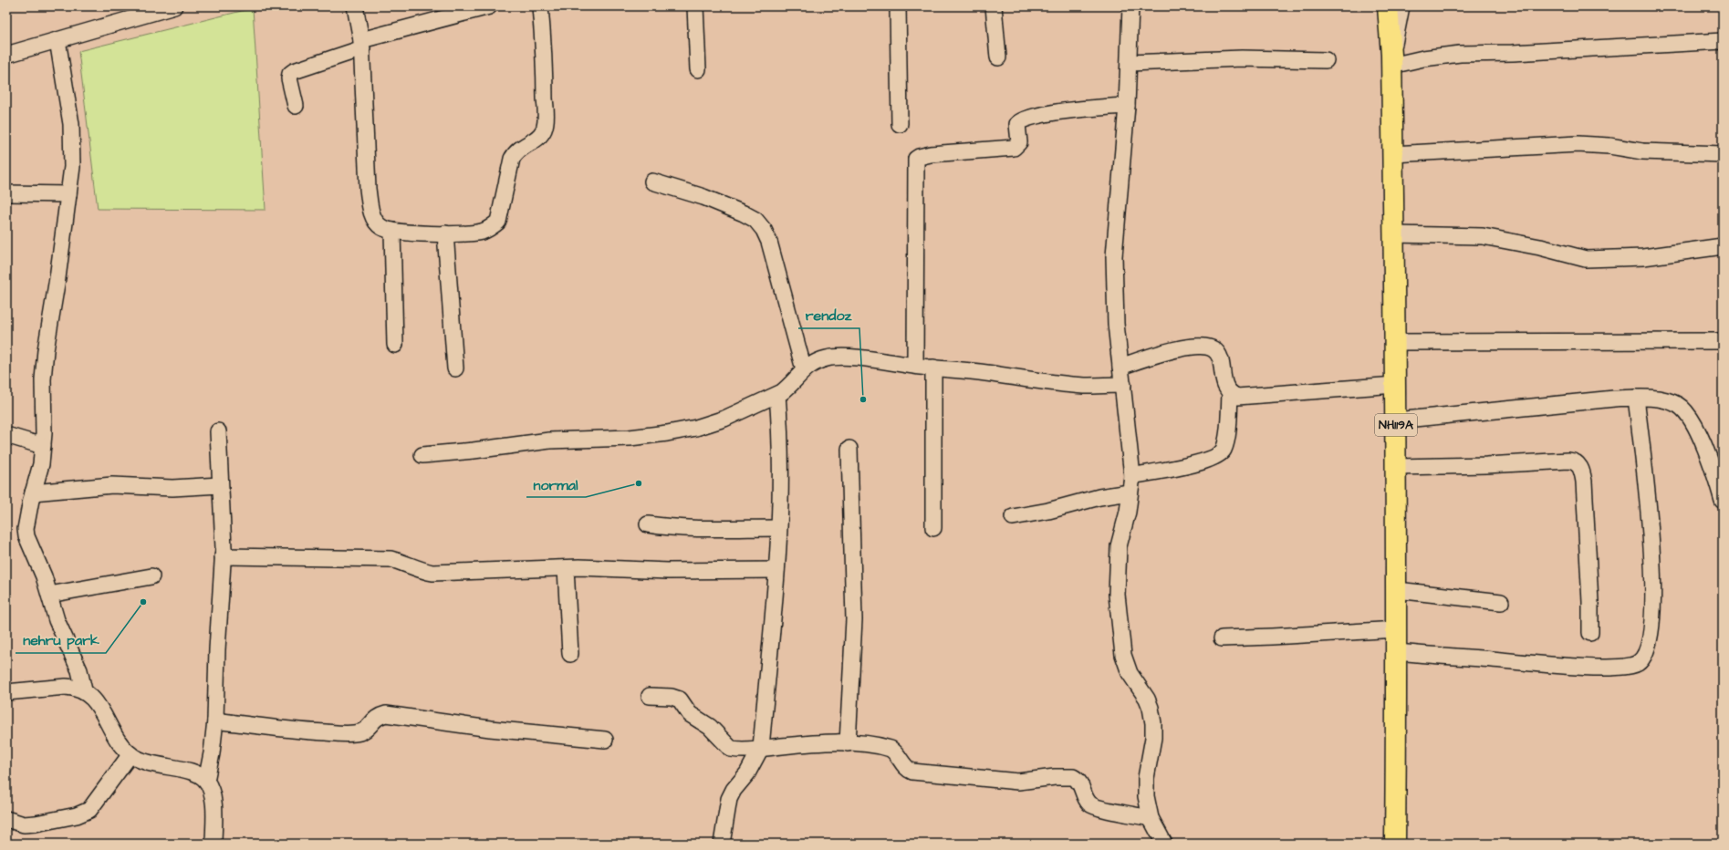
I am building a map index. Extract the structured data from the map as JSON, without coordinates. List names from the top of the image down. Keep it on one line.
{"streets":{"highway":["NH119A"]},"places":["rendoz","normal","nehru park"]}
